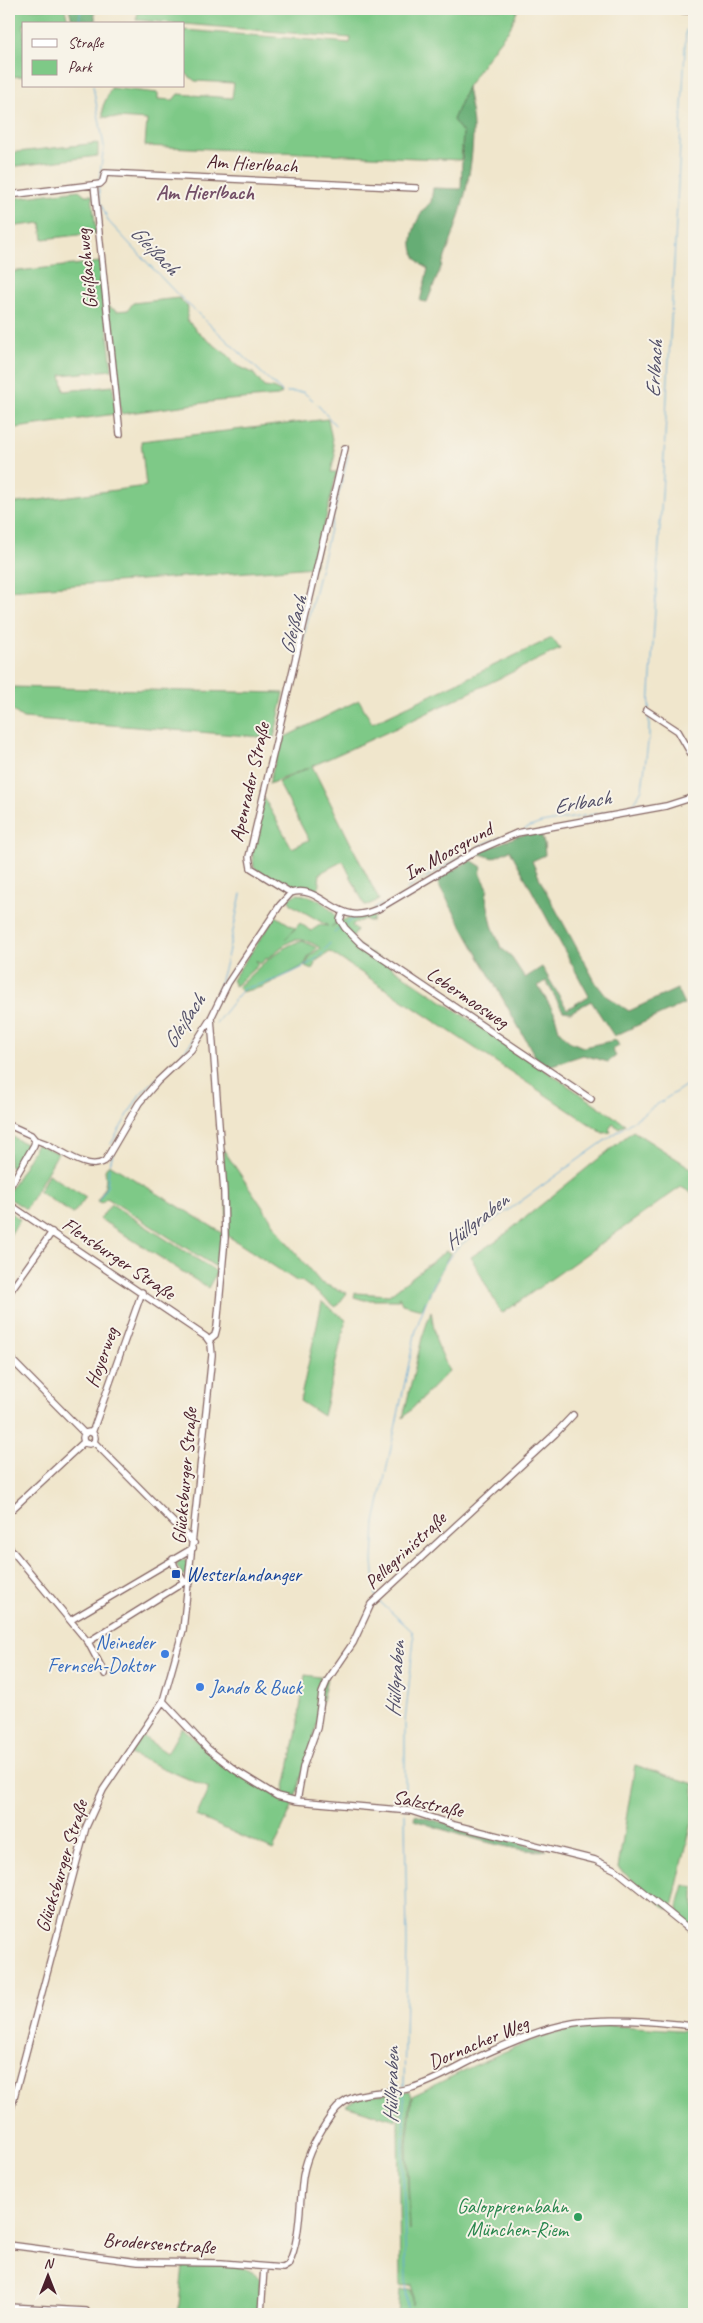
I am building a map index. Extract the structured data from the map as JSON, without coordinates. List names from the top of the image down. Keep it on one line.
{"streets":{"street":["Am Hierlbach","Gleißachweg","Apenrader Straße","Im Moosgrund","Lebermoosweg","Flensburger Straße","Hoyerweg","Glücksburger Straße","Pellegrinistraße","Salzstraße","Dornacher Weg","Brodersenstraße"]},"crossings":[["Am Hierlbach","Gleißachweg"],["Apenrader Straße","Im Moosgrund"],["Im Moosgrund","Lebermoosweg"],["Flensburger Straße","Hoyerweg"],["Flensburger Straße","Glücksburger Straße"],["Glücksburger Straße","Salzstraße"],["Pellegrinistraße","Salzstraße"],["Dornacher Weg","Brodersenstraße"]],"districts":["Am Hierlbach"],"water":["Gleißach","Erlbach","Hüllgraben"],"places":{"transit":["Westerlandanger"],"other":["Neineder Fernseh-Doktor","Jando & Buck","Galopprennbahn München-Riem"]},"legend":["Straße","Park"],"north":"top"}
